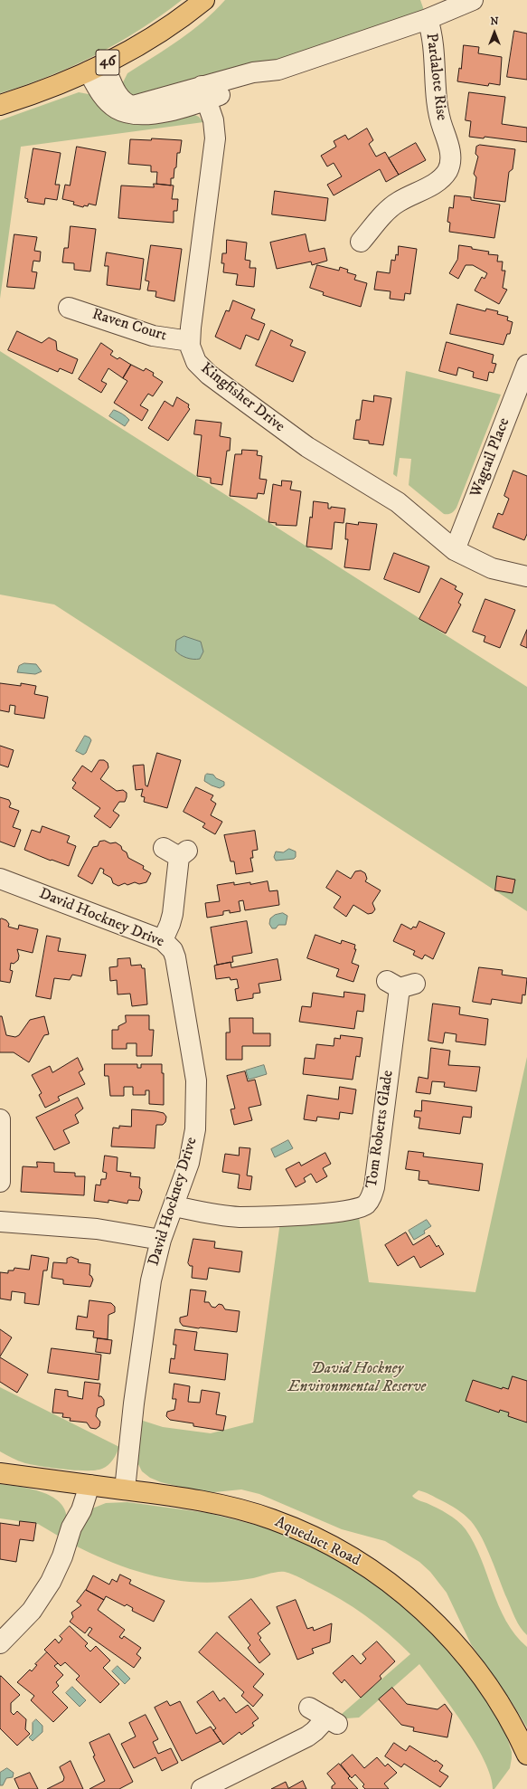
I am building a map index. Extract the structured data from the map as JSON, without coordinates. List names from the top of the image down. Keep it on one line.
{"streets":{"main road":["46","Aqueduct Road"],"street":["Pardalote Rise","Raven Court","Kingfisher Drive","Wagtail Place","David Hockney Drive","Tom Roberts Glade"]},"crossings":[["Raven Court","Kingfisher Drive"],["Kingfisher Drive","Wagtail Place"],["David Hockney Drive","Tom Roberts Glade"],["David Hockney Drive","Aqueduct Road"]],"parks":["David Hockney Environmental Reserve"],"north":"top"}
